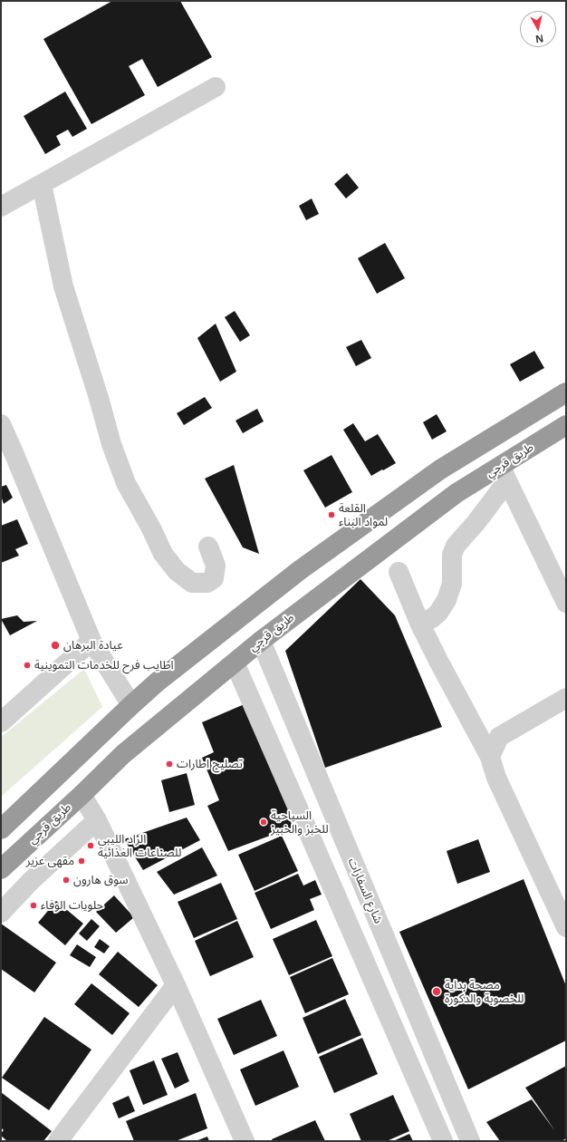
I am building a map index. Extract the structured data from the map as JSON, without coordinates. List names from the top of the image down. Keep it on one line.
{"streets":{"highway":["طريق قرجي"],"street":["شارع السفارات"]},"crossings":[["طريق قرجي","شارع السفارات"]],"places":["القلعة لمواد البناء","عيادة البرهان","اطايب فرح للخدمات التموينية","تصليح اطارات","السياحية للخبز والخبيز","الزاد الليبي للصناعات الغذائية","مقهى عزير","سوق هارون","حلويات الوفاء","مصحة بداية للخصوبة والدكورة"],"north":"bottom"}
